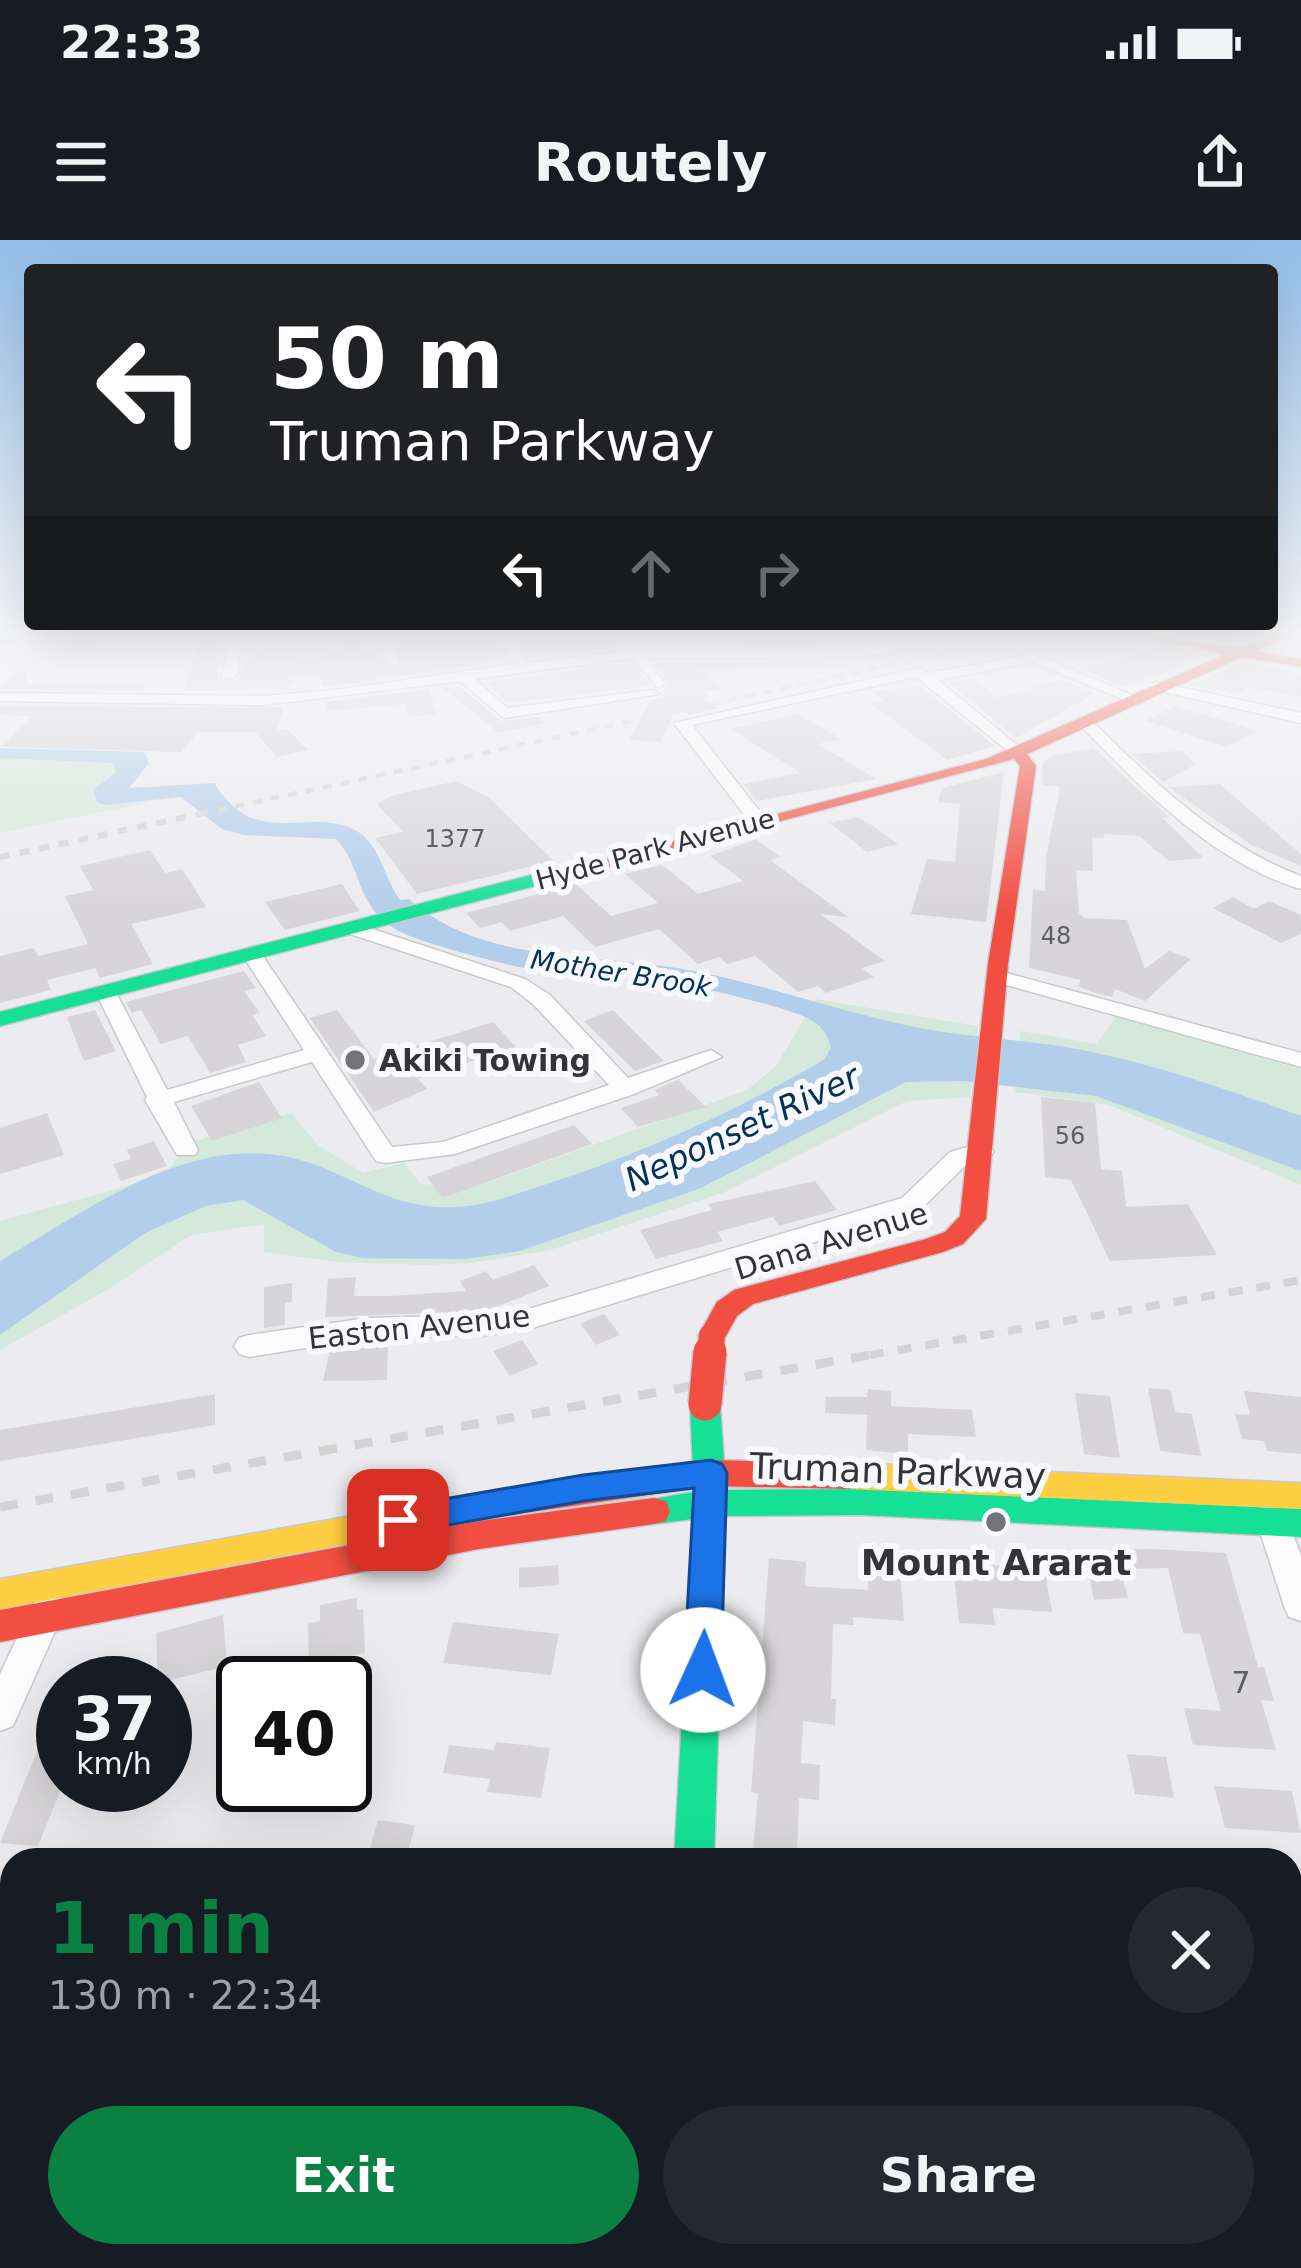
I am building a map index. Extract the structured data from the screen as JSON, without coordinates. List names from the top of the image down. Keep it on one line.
{"streets":{"main road":["Hyde Park Avenue","Dana Avenue","Truman Parkway"],"street":["Easton Avenue"]},"crossings":[["Hyde Park Avenue","Dana Avenue"],["Dana Avenue","Easton Avenue"],["Dana Avenue","Truman Parkway"]],"water":["Mother Brook","Neponset River"],"places":["Akiki Towing","Mount Ararat"],"house_numbers":["1377","48","56","7"],"page":{"status":"22:33","header":"Routely","turn":["50 m","Truman Parkway"],"speed":"37 km/h","limit":"40","heading":["1 min","130 m · 22:34"],"buttons":["Exit","Share"]}}
